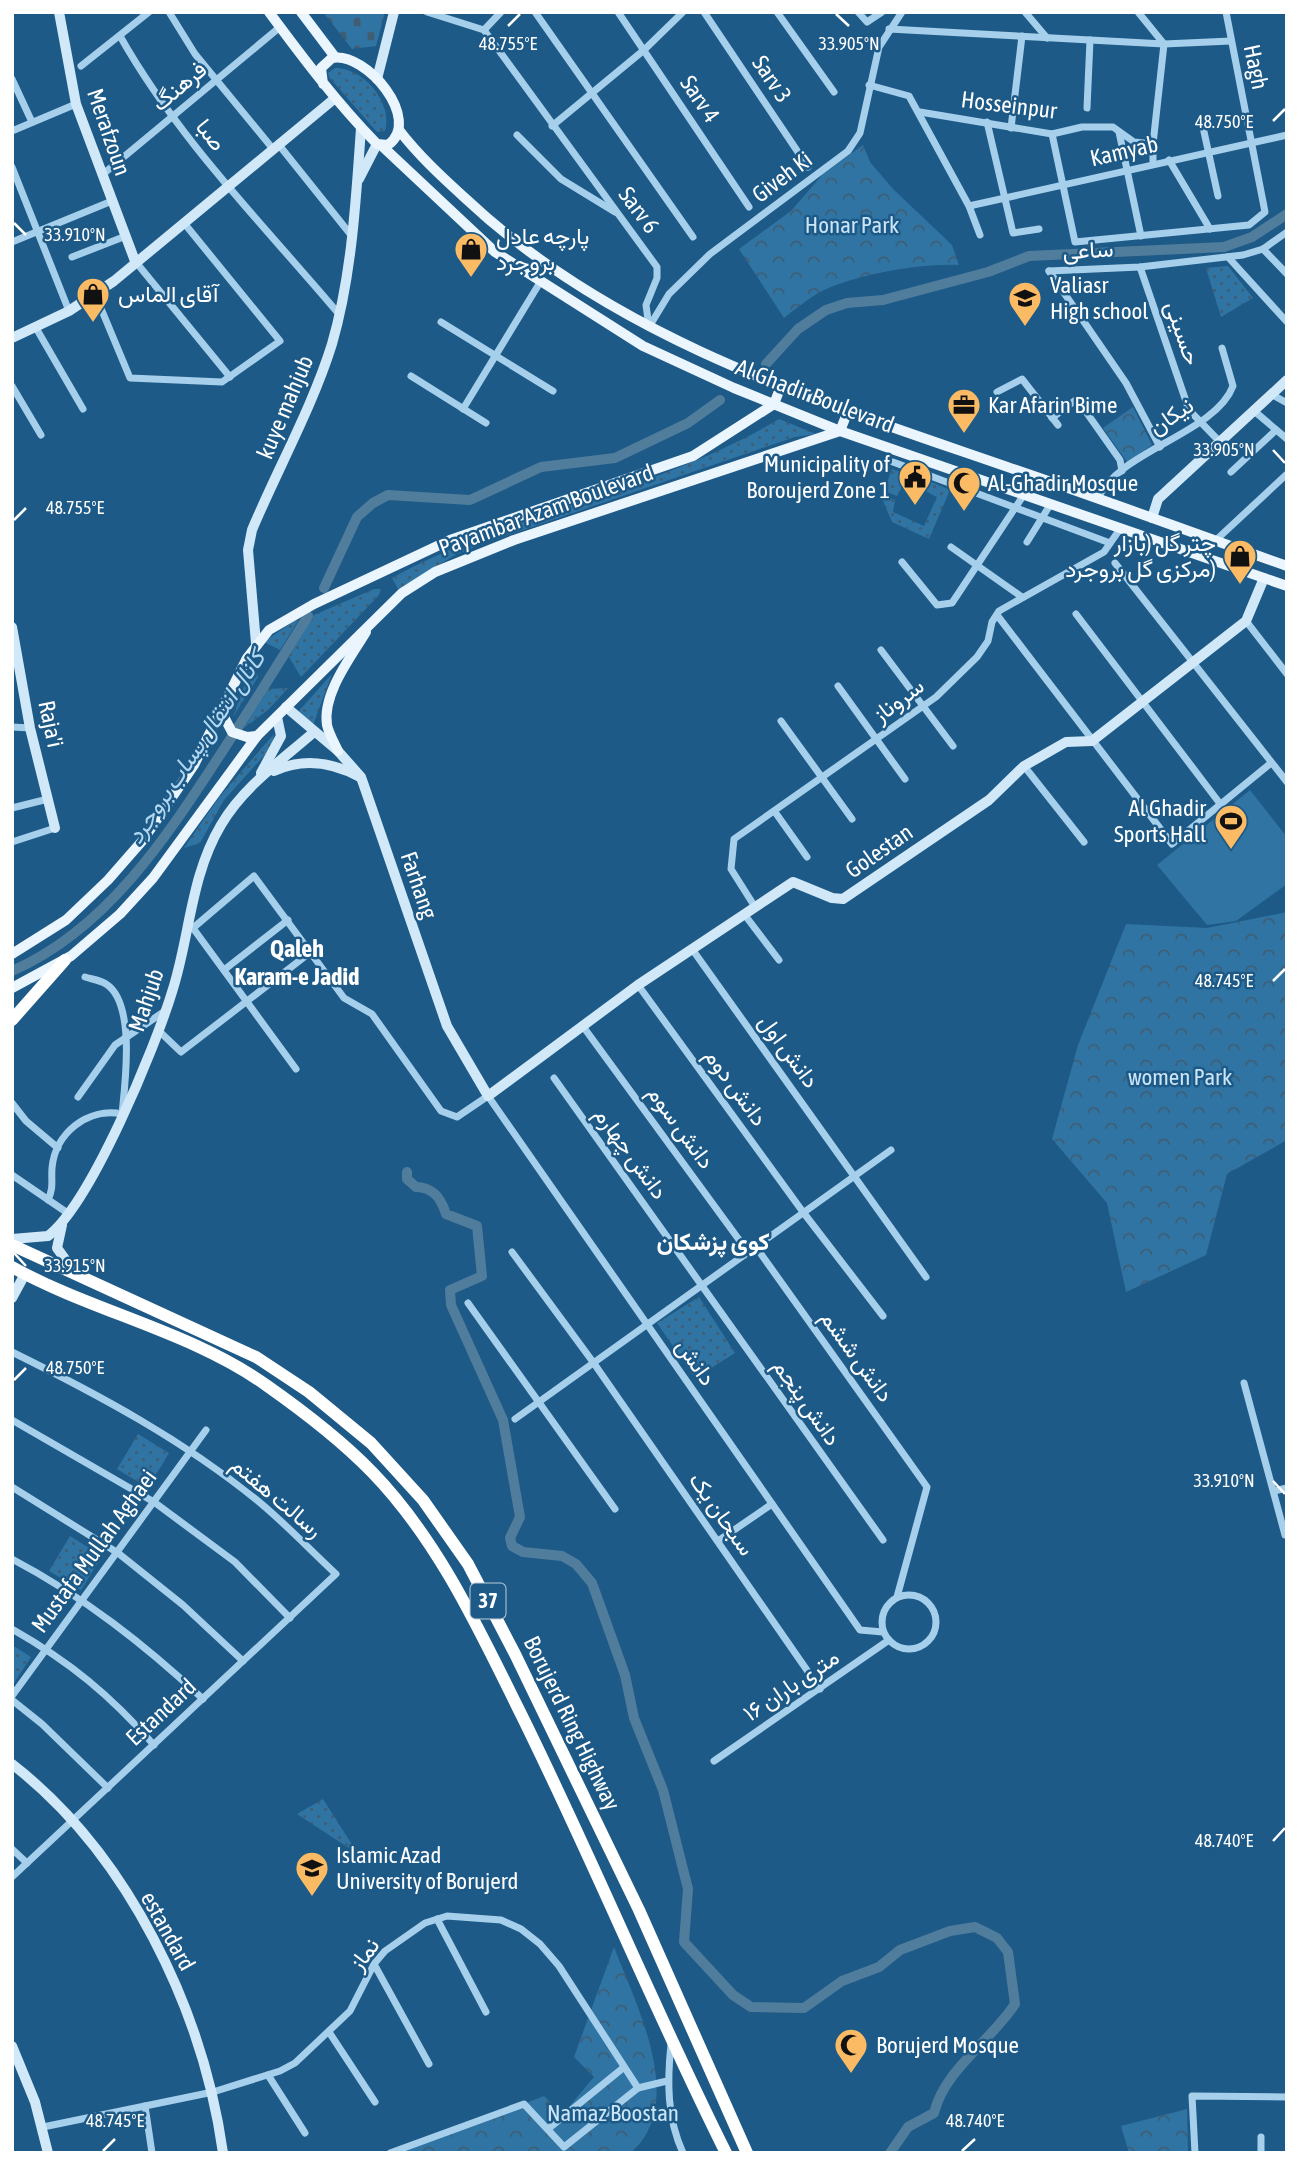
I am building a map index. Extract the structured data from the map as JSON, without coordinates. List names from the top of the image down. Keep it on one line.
{"streets":{"highway":["37","Borujerd Ring Highway"],"main road":["Al Ghadir Boulevard","Payambar Azam Boulevard"],"street":["Hagh","Sarv 3","فرهنگ","Sarv 4","Hosseinpur","Merafzoun","صبا","Kamyab","Giveh Ki","Sarv 6","ساعی","حسینی","kuye mahjub","نیکان","سروناز","Raja'i","Golestan","Farhang","Mahjub","دانش اول","دانش دوم","دانش سوم","دانش چهارم","دانش ششم","دانش","دانش پنجم","رسالت هفتم","سبحان یک","Mustafa Mullah Aghaei","۱۶ متری باران","Estandard","estandard","نماز"]},"crossings":[["Hagh","Kamyab"],["فرهنگ","Merafzoun"],["فرهنگ","صبا"],["صبا","kuye mahjub"],["Giveh Ki","Sarv 6"],["Giveh Ki","Al Ghadir Boulevard"],["Sarv 6","Al Ghadir Boulevard"],["ساعی","حسینی"],["ساعی","نیکان"],["حسینی","نیکان"],["Al Ghadir Boulevard","kuye mahjub"],["Al Ghadir Boulevard","نیکان"],["Al Ghadir Boulevard","Payambar Azam Boulevard"],["kuye mahjub","Payambar Azam Boulevard"],["Payambar Azam Boulevard","Farhang"],["سروناز","Golestan"],["Golestan","Farhang"],["Golestan","دانش اول"],["Golestan","دانش دوم"],["Golestan","دانش سوم"],["Golestan","دانش"],["Farhang","دانش"],["دانش سوم","دانش ششم"],["دانش چهارم","دانش پنجم"],["دانش ششم","دانش"],["دانش ششم","۱۶ متری باران"],["دانش","۱۶ متری باران"],["رسالت هفتم","Mustafa Mullah Aghaei"],["رسالت هفتم","Estandard"],["سبحان یک","۱۶ متری باران"],["Estandard","estandard"],["estandard","نماز"]],"districts":["Qaleh Karam-e Jadid","کوی پزشکان"],"water":["کانال انتقال پساب بروجرد"],"parks":["Honar Park","women Park","Namaz Boostan"],"places":{"shop":["پارچه عادل بروجرد","آقای الماس","چتر گل (بازار مرکزی گل بروجرد)"],"school or university":["Valiasr High school","Islamic Azad University of Borujerd"],"office":["Kar Afarin Bime"],"public building":["Municipality of Boroujerd Zone 1"],"mosque":["Al-Ghadir Mosque","Borujerd Mosque"],"sports":["Al Ghadir Sports Hall"]},"coordinates":["48.755°E","33.905°N","48.750°E","33.910°N","48.745°E","33.915°N","48.740°E"]}
